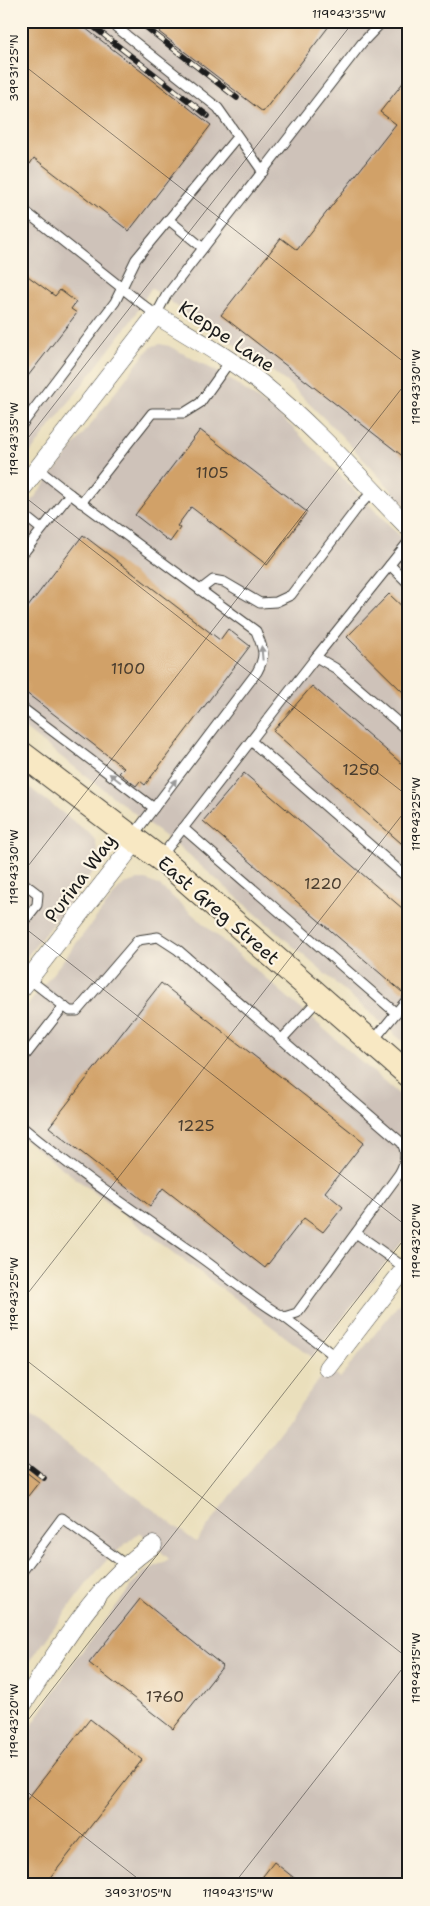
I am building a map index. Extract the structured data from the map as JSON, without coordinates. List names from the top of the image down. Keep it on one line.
{"streets":{"main road":["East Greg Street"],"street":["Kleppe Lane","Purina Way"]},"crossings":[["Purina Way","East Greg Street"]],"house_numbers":["1105","1100","1250","1220","1225","1760"],"coordinates":["119°43'35\"W","39°31'25\"N","119°43'30\"W","119°43'25\"W","119°43'20\"W","119°43'15\"W","39°31'05\"N"]}
